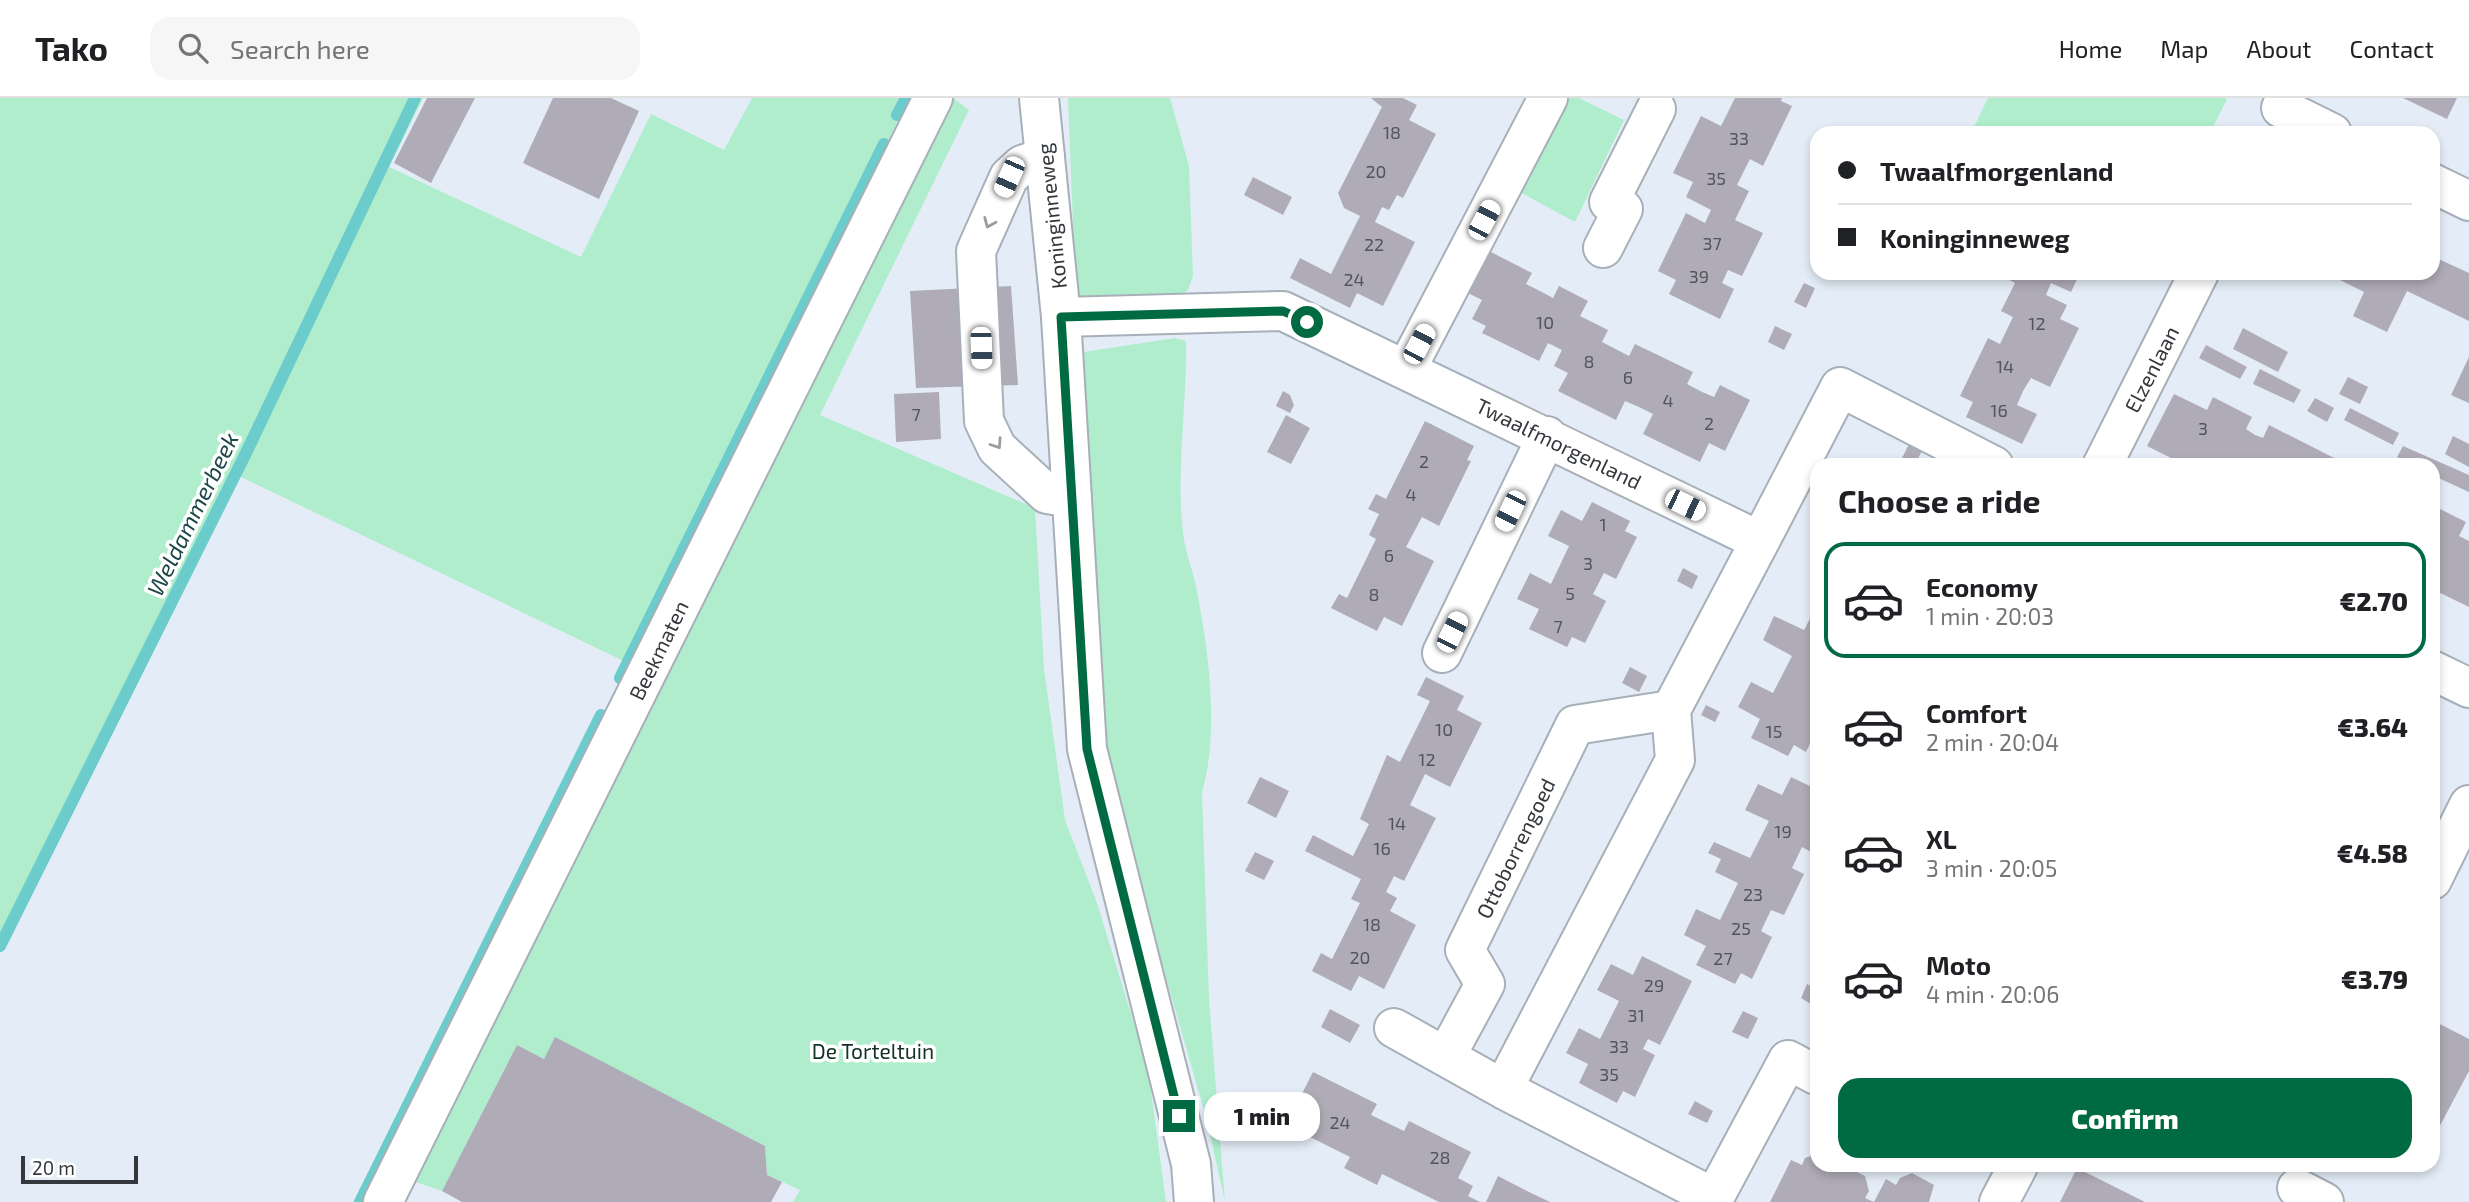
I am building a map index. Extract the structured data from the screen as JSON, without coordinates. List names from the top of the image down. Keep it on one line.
{"streets":{"street":["Koninginneweg","Elzenlaan","Twaalfmorgenland","Beekmaten","Ottoborrengoed"]},"crossings":[["Koninginneweg","Twaalfmorgenland"]],"water":["Weldammerbeek"],"parks":["De Torteltuin"],"house_numbers":["18","33","20","35","37","22","39","24","10","12","8","14","6","4","16","7","2","3","2","4","1","6","3","5","8","7","10","15","12","14","19","16","23","18","25","20","27","29","31","33","35","24","28"],"scale_bar":"20 m","page":{"header":"Tako","search":"Search here","nav":["Home","Map","About","Contact"],"banner":["Twaalfmorgenland","Koninginneweg"],"heading":"Choose a ride","list":[{"name":"Economy","note":"1 min · 20:03","value":"€2.70"},{"name":"Comfort","note":"2 min · 20:04","value":"€3.64"},{"name":"XL","note":"3 min · 20:05","value":"€4.58"},{"name":"Moto","note":"4 min · 20:06","value":"€3.79"}],"buttons":"Confirm","bubble":"1 min","scale":"20 m"}}
